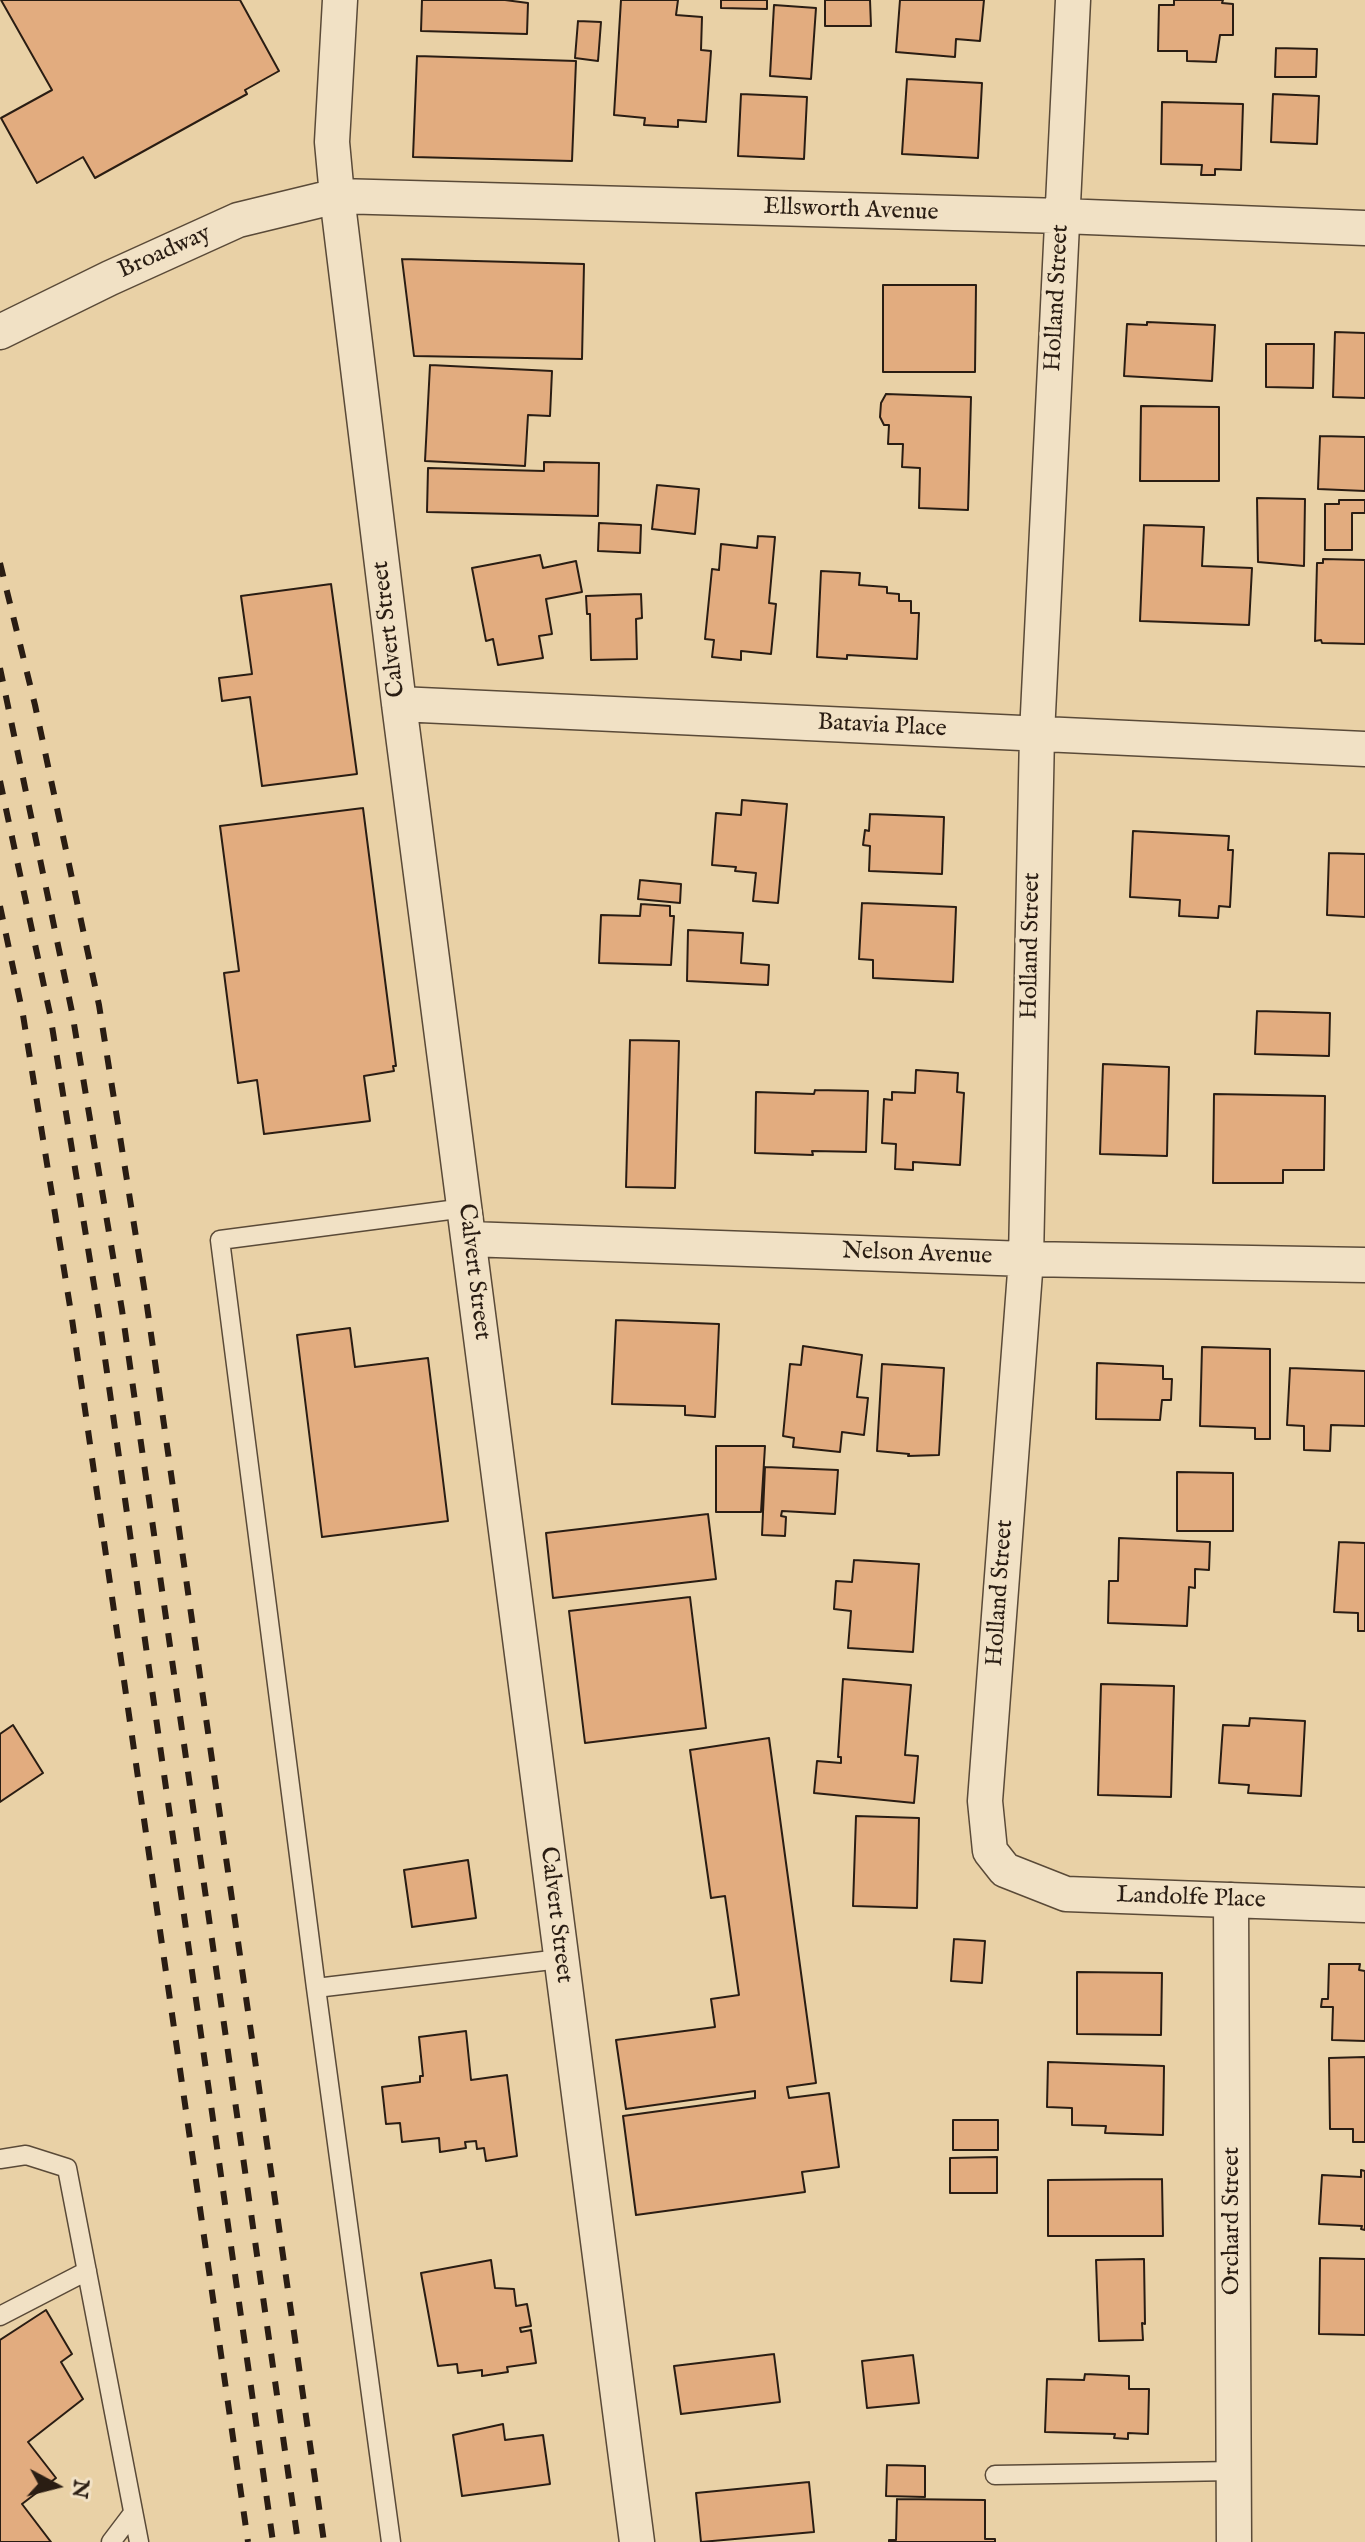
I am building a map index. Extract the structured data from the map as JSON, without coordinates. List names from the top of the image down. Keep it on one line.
{"streets":{"street":["Ellsworth Avenue","Broadway","Holland Street","Calvert Street","Batavia Place","Nelson Avenue","Landolfe Place","Orchard Street"]},"crossings":[["Ellsworth Avenue","Broadway"],["Ellsworth Avenue","Holland Street"],["Ellsworth Avenue","Calvert Street"],["Broadway","Calvert Street"],["Holland Street","Batavia Place"],["Holland Street","Nelson Avenue"],["Holland Street","Landolfe Place"],["Calvert Street","Batavia Place"],["Calvert Street","Nelson Avenue"],["Landolfe Place","Orchard Street"]],"north":"right"}
